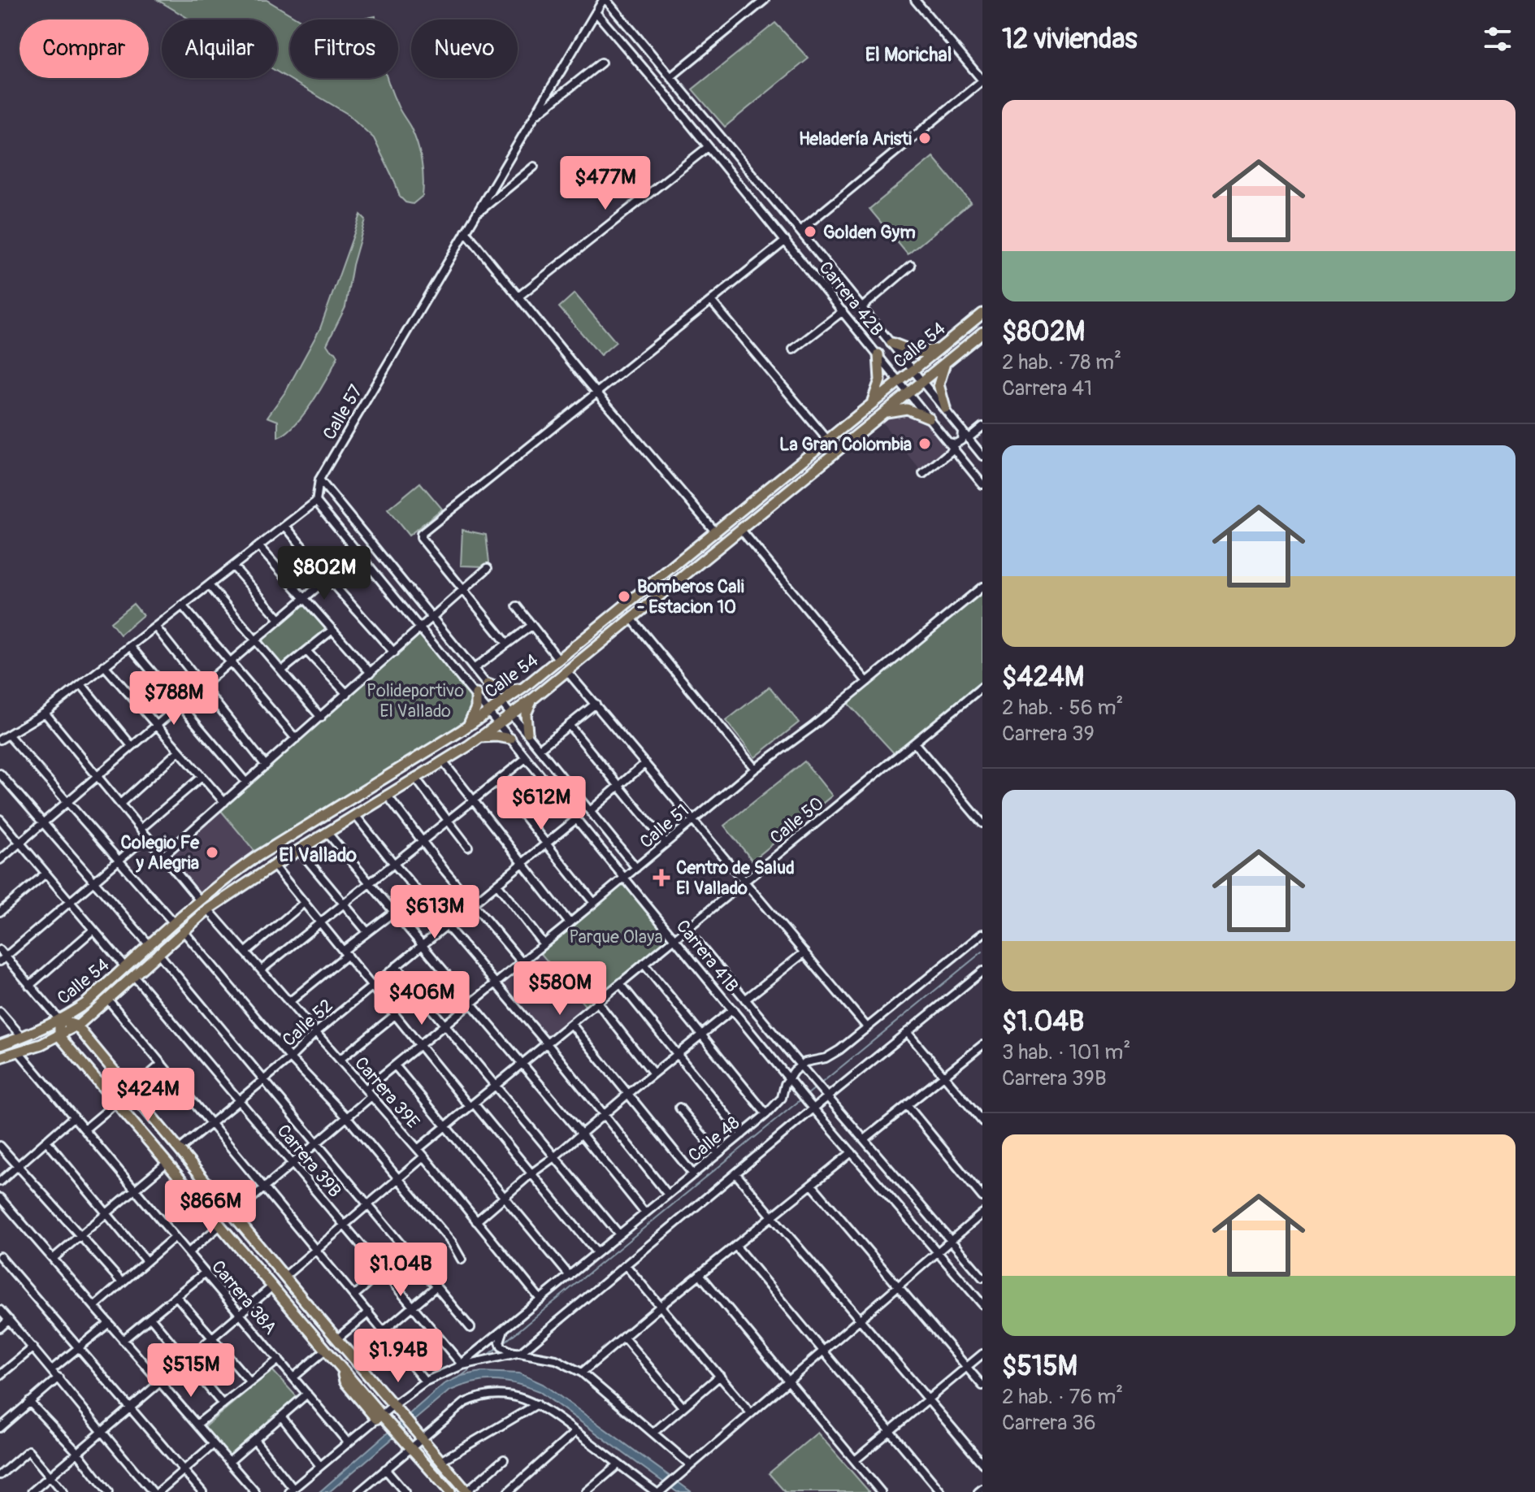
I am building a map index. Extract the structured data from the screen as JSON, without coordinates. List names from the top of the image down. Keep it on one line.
{"streets":{"main road":["Calle 54"],"street":["Carrera 42B","Calle 57","Calle 50","Calle 51","Carrera 41B","Calle 52","Carrera 39E","Calle 48","Carrera 39B","Carrera 38A"]},"crossings":[["Carrera 42B","Calle 54"],["Carrera 42B","Calle 57"],["Calle 54","Carrera 41B"],["Calle 54","Carrera 39E"],["Calle 54","Carrera 39B"],["Calle 54","Carrera 38A"],["Calle 57","Carrera 41B"],["Calle 50","Carrera 41B"],["Calle 50","Carrera 39E"],["Calle 51","Carrera 41B"],["Calle 51","Carrera 39E"],["Carrera 41B","Calle 52"],["Carrera 41B","Calle 48"],["Calle 52","Carrera 39E"],["Calle 52","Carrera 39B"],["Carrera 39E","Calle 48"],["Calle 48","Carrera 39B"],["Calle 48","Carrera 38A"]],"districts":["El Morichal","El Vallado"],"parks":["Polideportivo El Vallado","Parque Olaya"],"places":{"other":["Heladería Aristi","Golden Gym","La Gran Colombia","Bomberos Cali - Estacion 10","Colegio Fe y Alegria"],"health":["Centro de Salud El Vallado"]},"page":{"heading":"12 viviendas","chip":["Comprar","Alquilar","Filtros","Nuevo"],"list":[{"name":"$802M","note":"2 hab. · 78 m² · Carrera 41"},{"name":"$424M","note":"2 hab. · 56 m² · Carrera 39"},{"name":"$1.04B","note":"3 hab. · 101 m² · Carrera 39B"},{"name":"$515M","note":"2 hab. · 76 m² · Carrera 36"}],"price":["$477M","$802M","$788M","$612M","$613M","$580M","$406M","$424M","$866M","$1.04B","$1.94B","$515M"]}}
